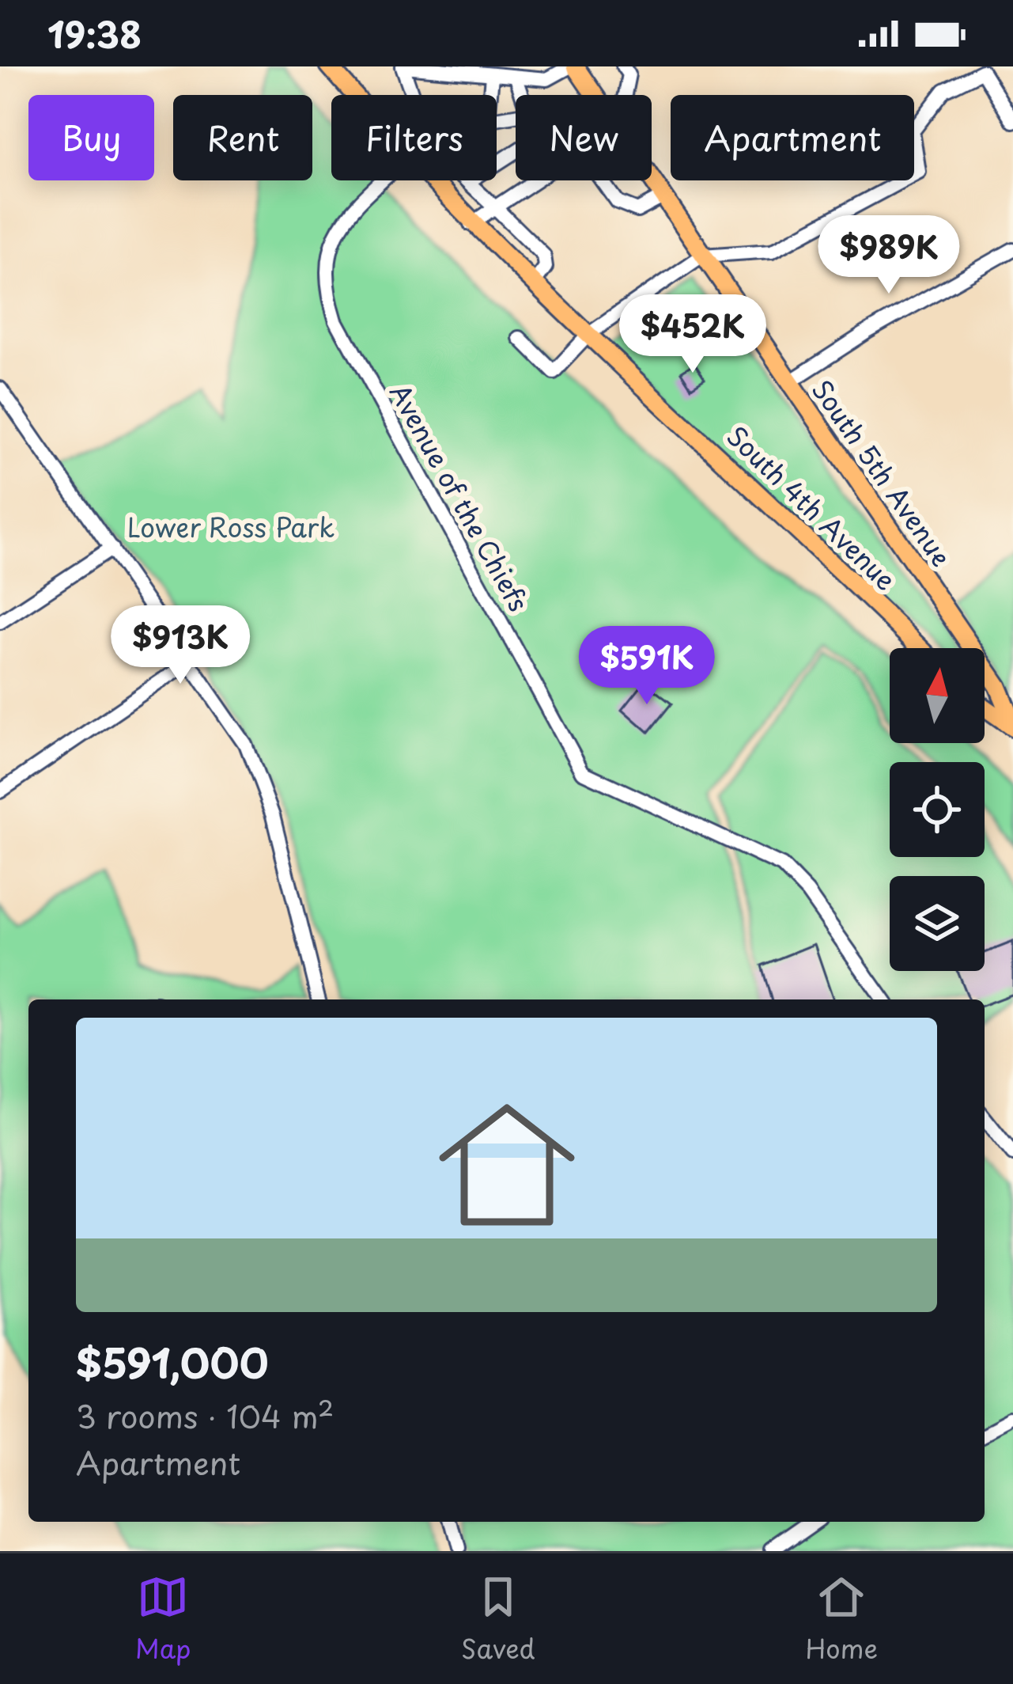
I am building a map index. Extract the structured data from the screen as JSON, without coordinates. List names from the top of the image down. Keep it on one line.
{"streets":{"main road":["South 5th Avenue","South 4th Avenue"],"street":["Avenue of the Chiefs"]},"parks":["Lower Ross Park"],"north":"top","page":{"status":"19:38","chip":["Buy","Rent","Filters","New","Apartment"],"price":["$989K","$452K","$913K","$591K"],"list":[{"name":"$591,000","note":"3 rooms · 104 m² · Apartment"}],"tabs":["Map","Saved","Home"]}}
